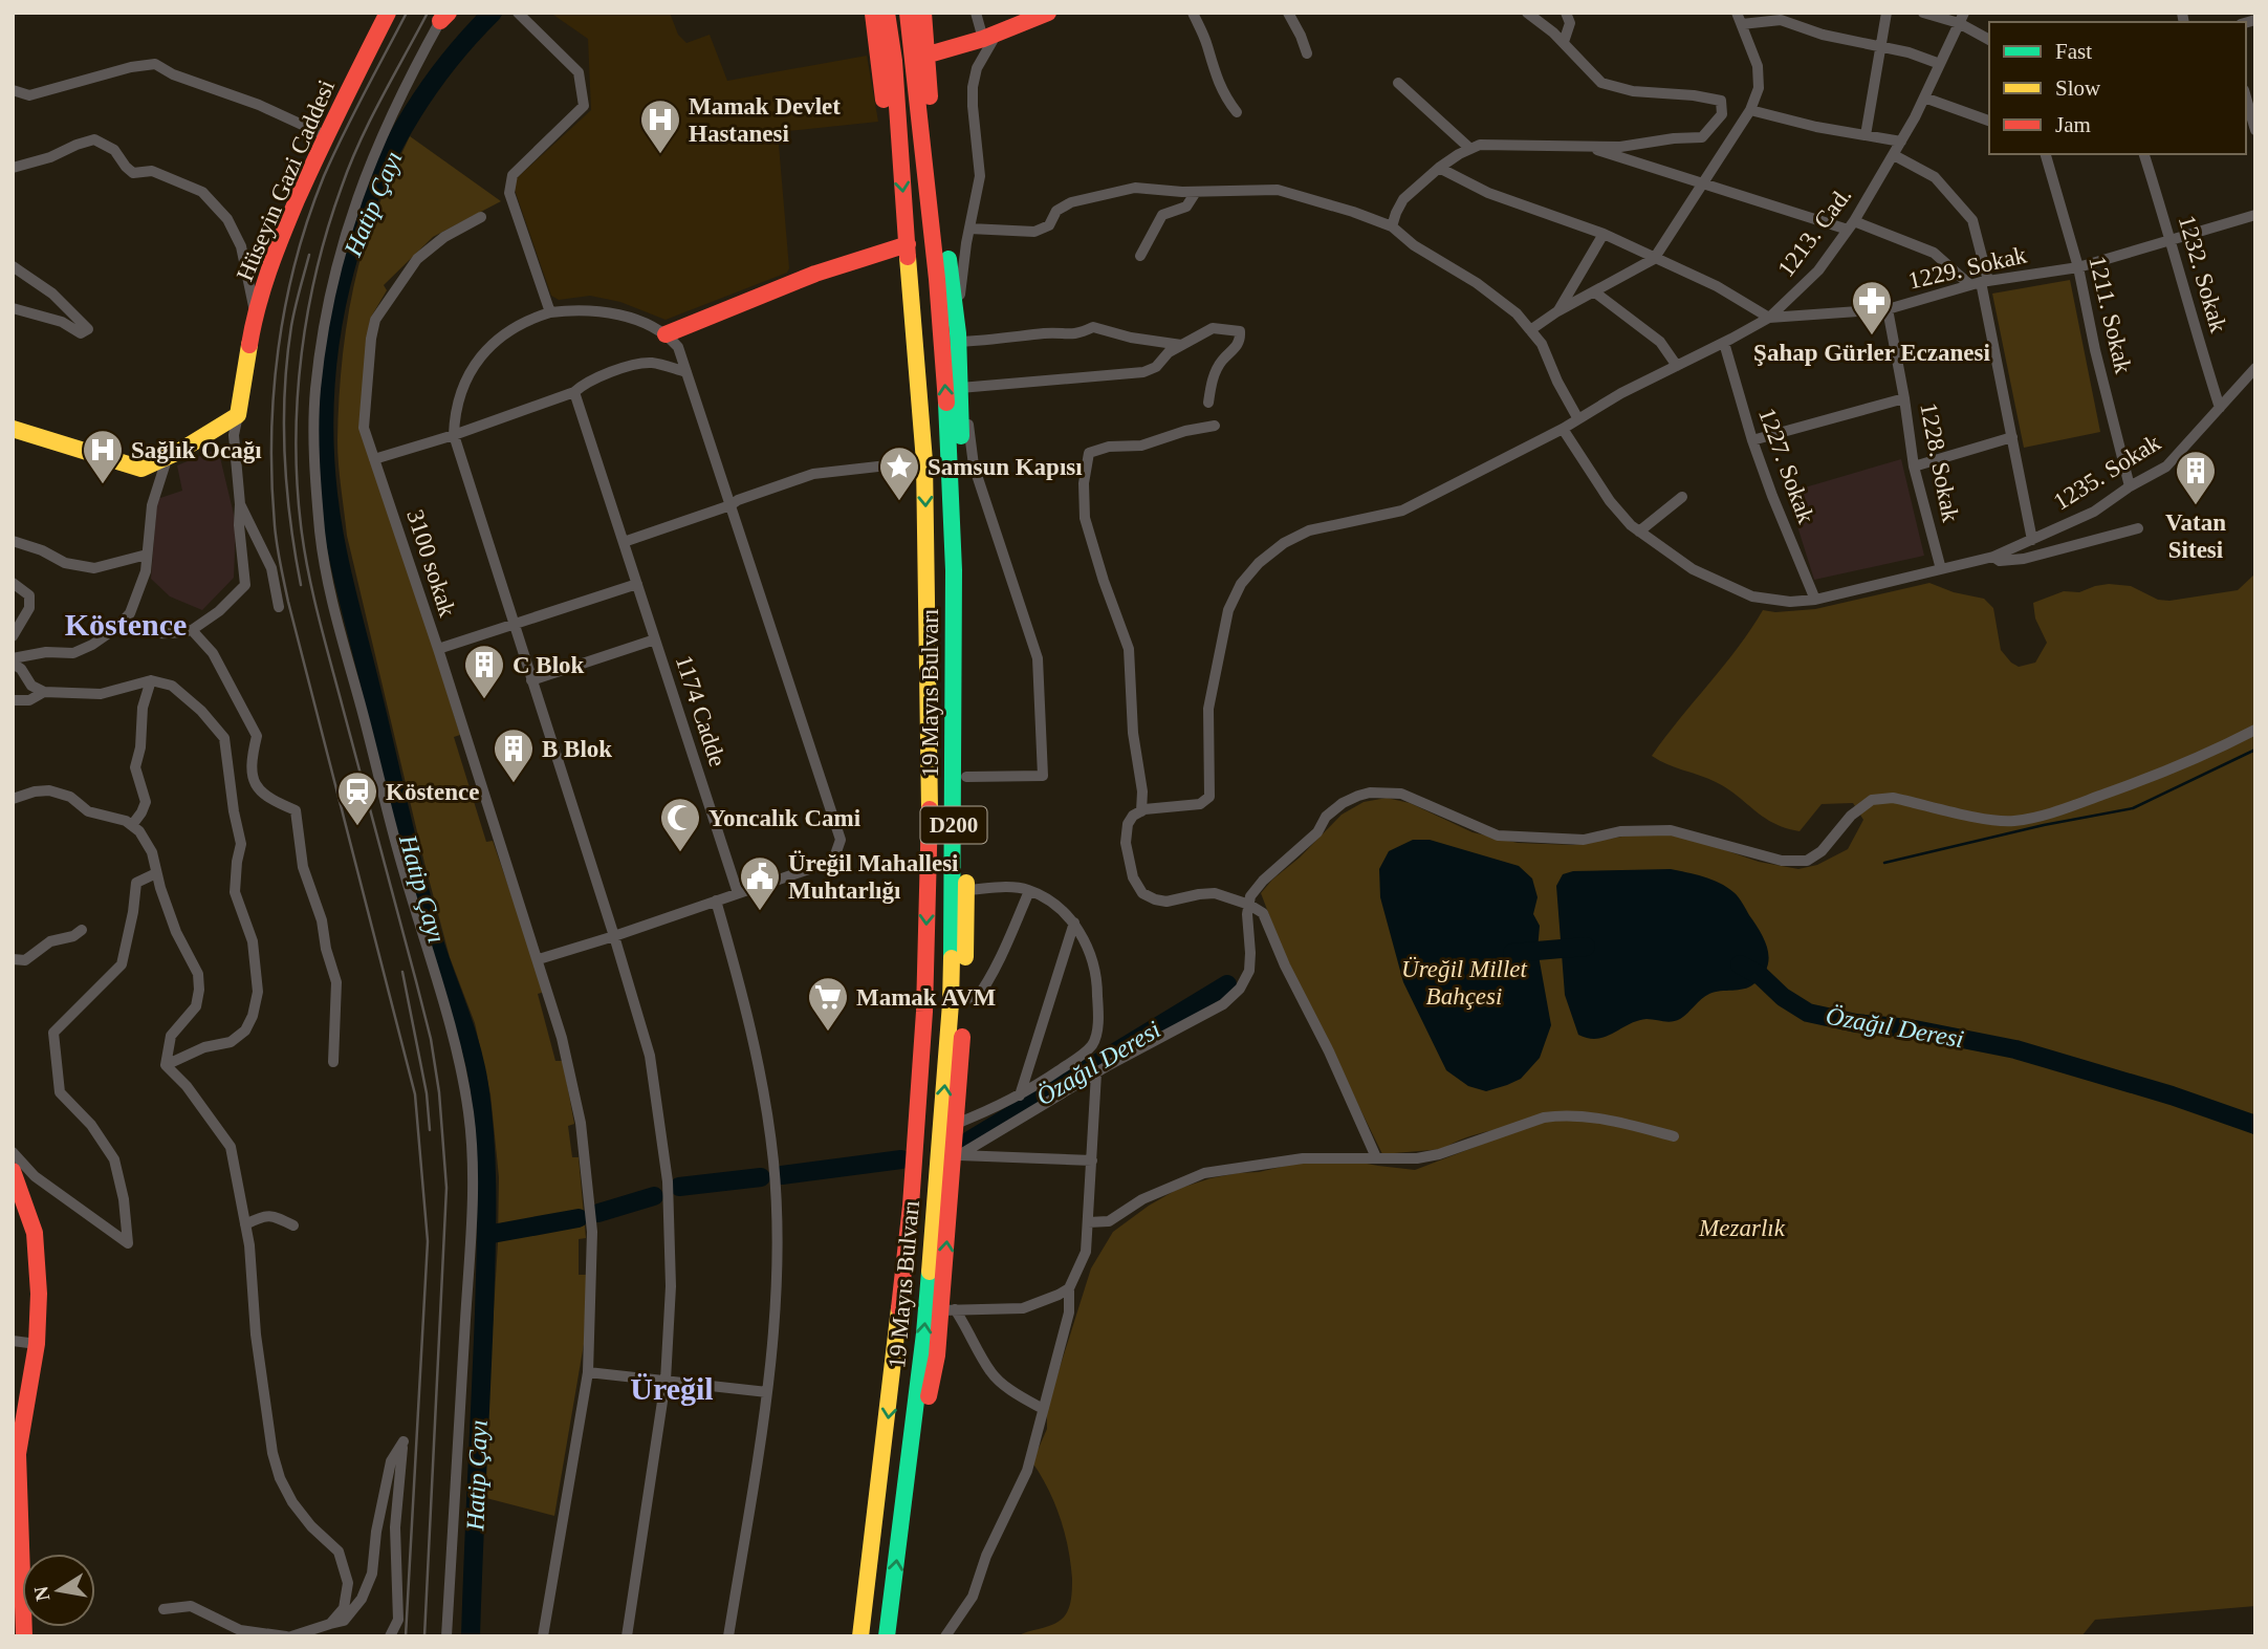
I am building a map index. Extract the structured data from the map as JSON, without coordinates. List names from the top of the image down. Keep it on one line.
{"streets":{"main road":["Hüseyin Gazi Caddesi","19 Mayıs Bulvarı","D200"],"street":["1213. Cad.","1229. Sokak","1232. Sokak","1211. Sokak","1228. Sokak","1227. Sokak","1235. Sokak","3100 sokak","1174 Cadde"]},"crossings":[["1213. Cad.","1229. Sokak"],["1213. Cad.","1227. Sokak"],["1229. Sokak","1232. Sokak"],["1229. Sokak","1211. Sokak"],["1229. Sokak","1228. Sokak"],["1232. Sokak","1235. Sokak"],["1211. Sokak","1235. Sokak"]],"districts":["Köstence","Üreğil"],"water":["Hatip Çayı","Özağıl Deresi"],"parks":["Üreğil Millet Bahçesi","Mezarlık"],"places":{"hospital":["Mamak Devlet Hastanesi","Sağlık Ocağı"],"pharmacy":["Şahap Gürler Eczanesi"],"place":["Samsun Kapısı"],"building":["Vatan Sitesi","C Blok","B Blok"],"station":["Köstence"],"mosque":["Yoncalık Cami"],"public building":["Üreğil Mahallesi Muhtarlığı"],"supermarket":["Mamak AVM"]},"legend":["Fast","Slow","Jam"],"north":"left"}
